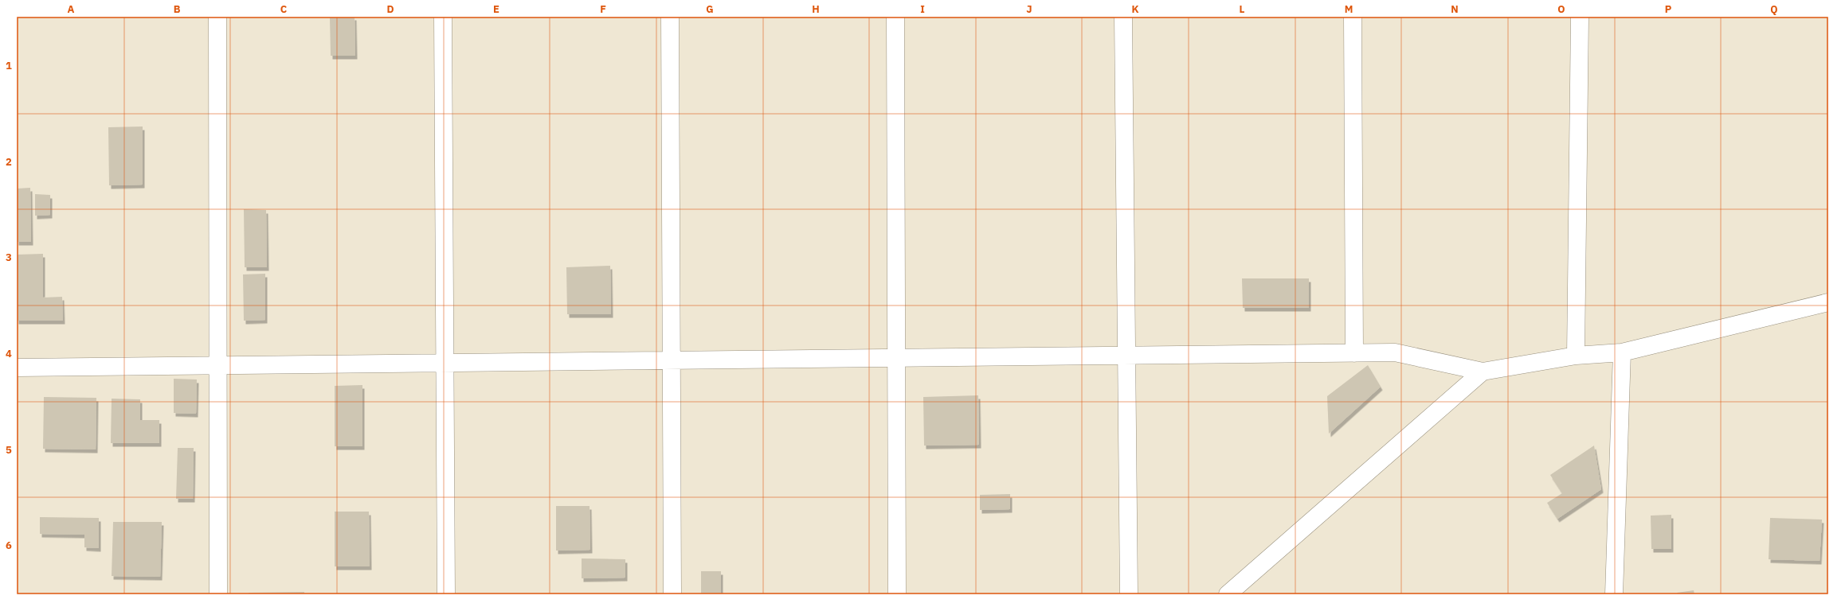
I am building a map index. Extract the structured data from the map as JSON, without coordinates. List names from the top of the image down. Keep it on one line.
{"grid":{"columns":["A","B","C","D","E","F","G","H","I","J","K","L","M","N","O","P","Q"],"rows":["1","2","3","4","5","6"]}}
